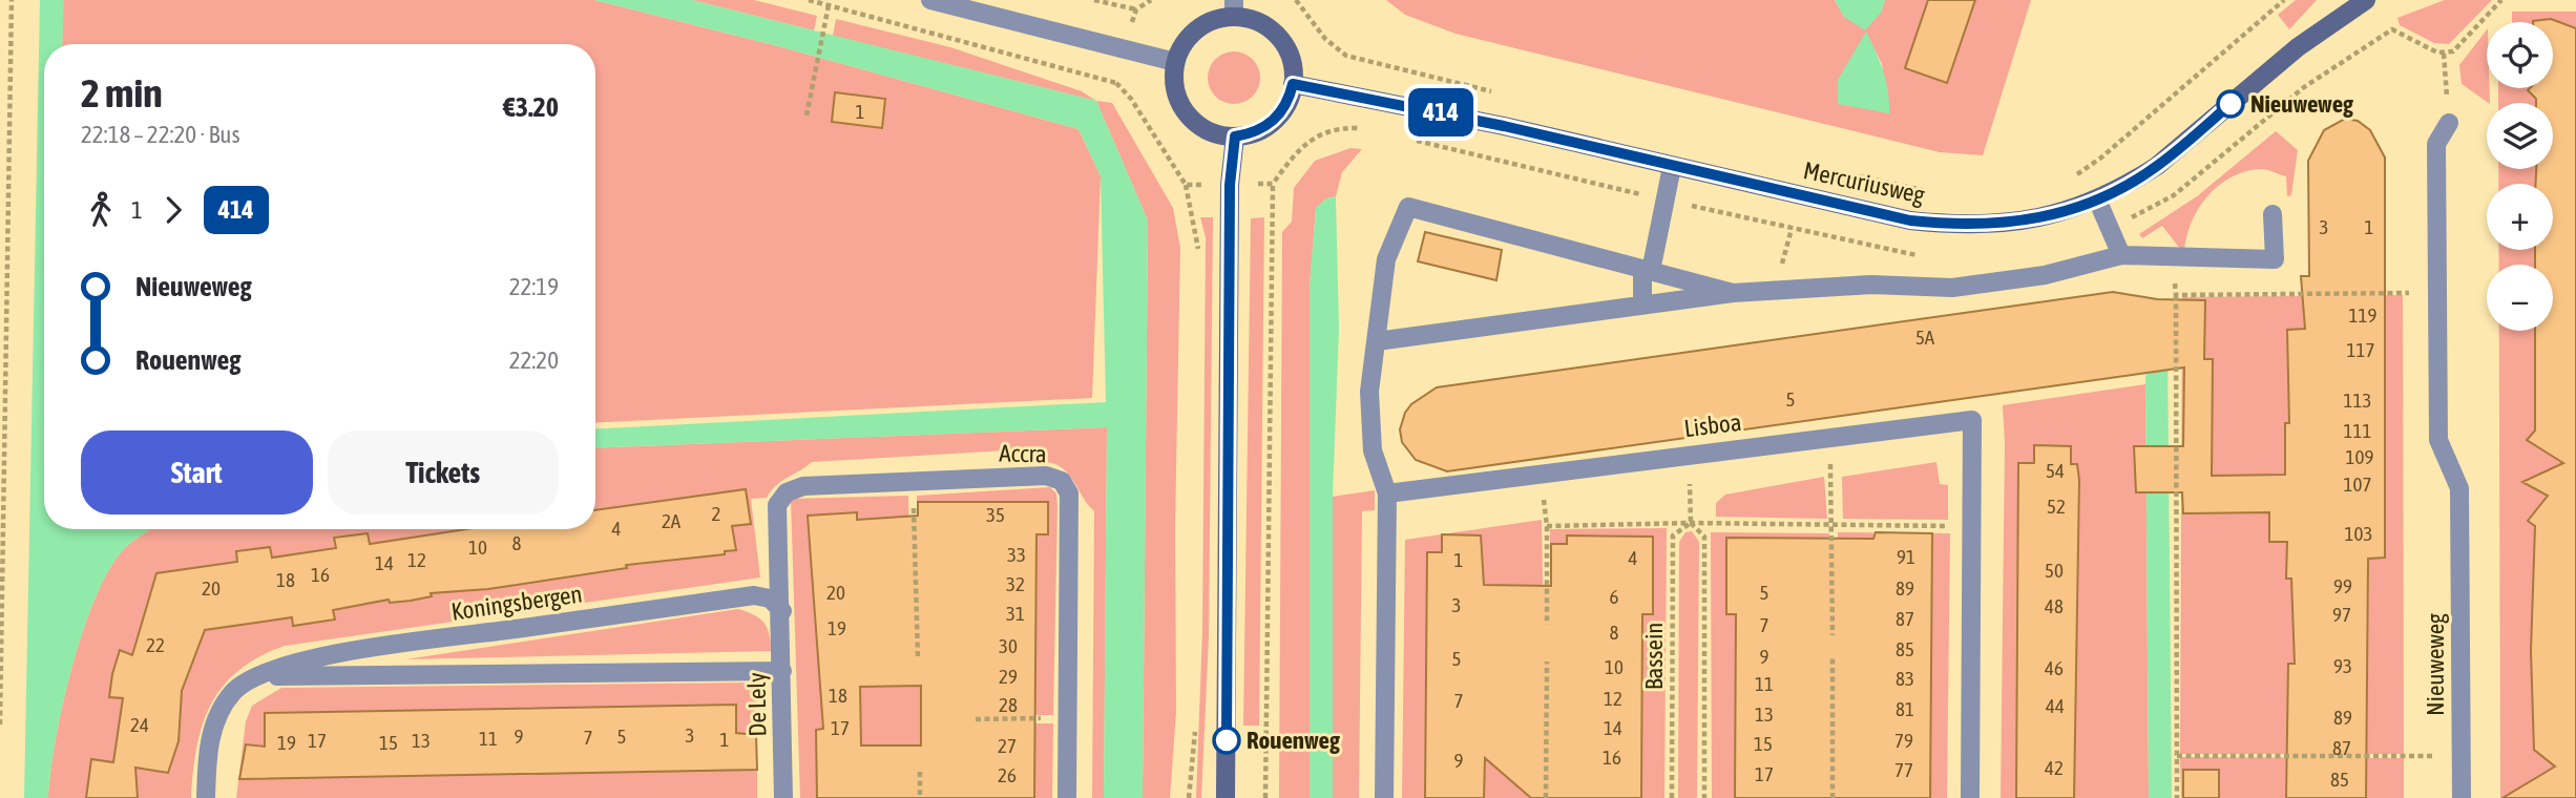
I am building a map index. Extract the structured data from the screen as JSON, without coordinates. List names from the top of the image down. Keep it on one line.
{"streets":{"main road":["Mercuriusweg"],"street":["Lisboa","Accra","Koningsbergen","Nieuweweg","De Lely"],"path":["Bassein"]},"crossings":[["Accra","Koningsbergen"],["Accra","De Lely"],["Koningsbergen","De Lely"]],"places":["Nieuweweg","Rouenweg"],"lines":["bus line 414"],"house_numbers":["1","3","1","119","5A","117","5","113","111","109","54","107","52","2","35","2A","4","103","8","10","33","91","4","12","1","14","50","16","18","32","99","20","89","20","5","6","3","48","31","97","87","7","19","8","22","30","85","9","5","93","10","46","29","83","11","18","12","7","28","44","81","13","89","24","17","14","3","9","5","7","11","1","17","13","79","19","15","15","27","87","16","9","42","77","17","26","85"],"page":{"on_map":"414","map_buttons":["+","−"],"heading":["2 min","22:18 – 22:20 · Bus","€3.20"],"legs":["1","414"],"list":[{"name":"Nieuweweg","value":"22:19"},{"name":"Rouenweg","value":"22:20"}],"buttons":["Start","Tickets"]}}
